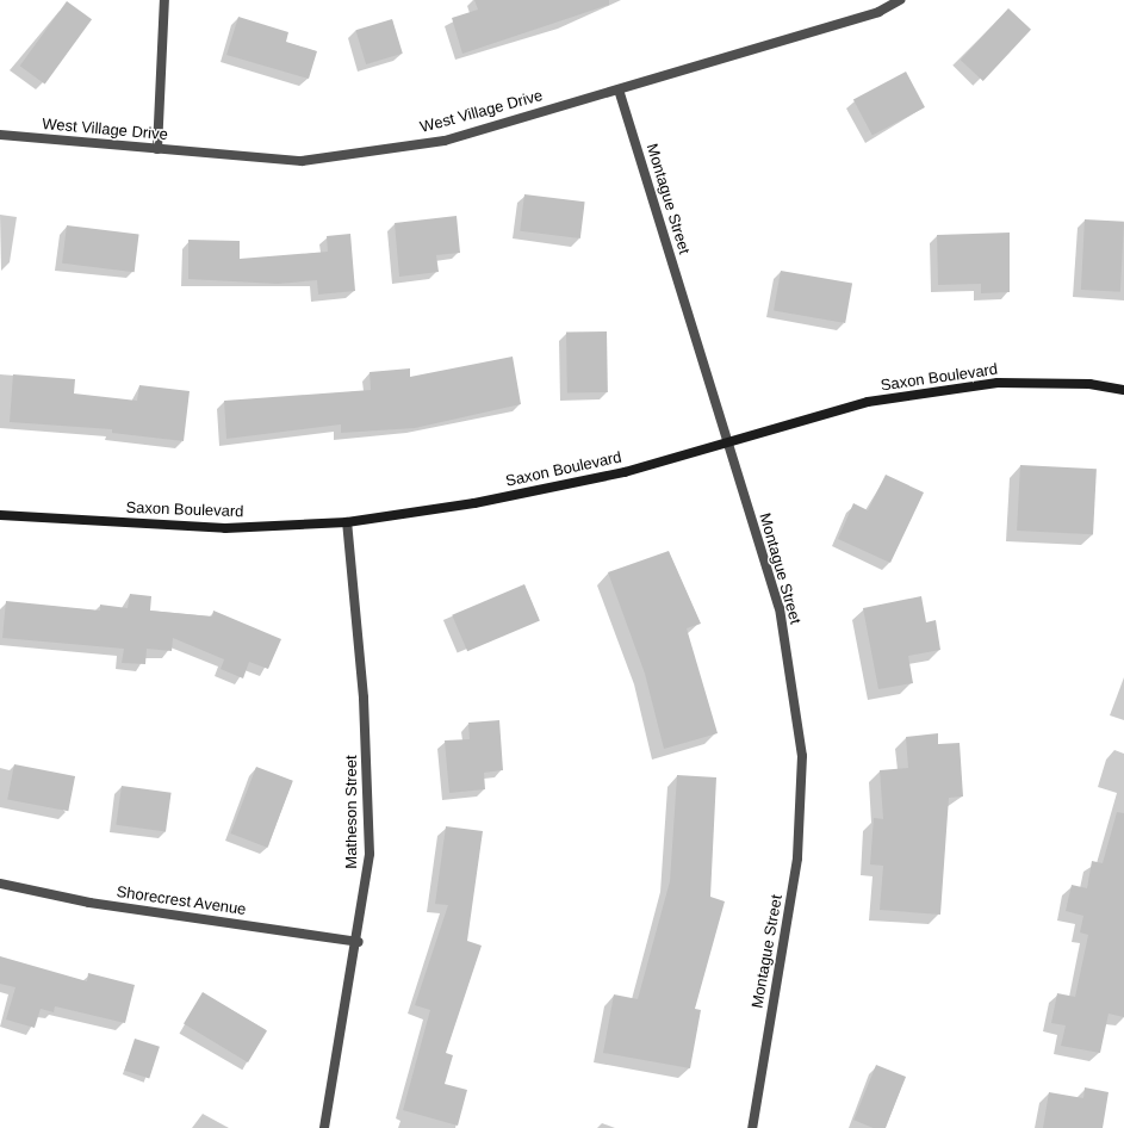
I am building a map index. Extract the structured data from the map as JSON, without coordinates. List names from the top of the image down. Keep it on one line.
{"streets":{"main road":["Saxon Boulevard"],"street":["West Village Drive","Montague Street","Matheson Street","Shorecrest Avenue"]},"crossings":[["West Village Drive","Montague Street"],["Montague Street","Saxon Boulevard"],["Saxon Boulevard","Matheson Street"],["Matheson Street","Shorecrest Avenue"]]}
